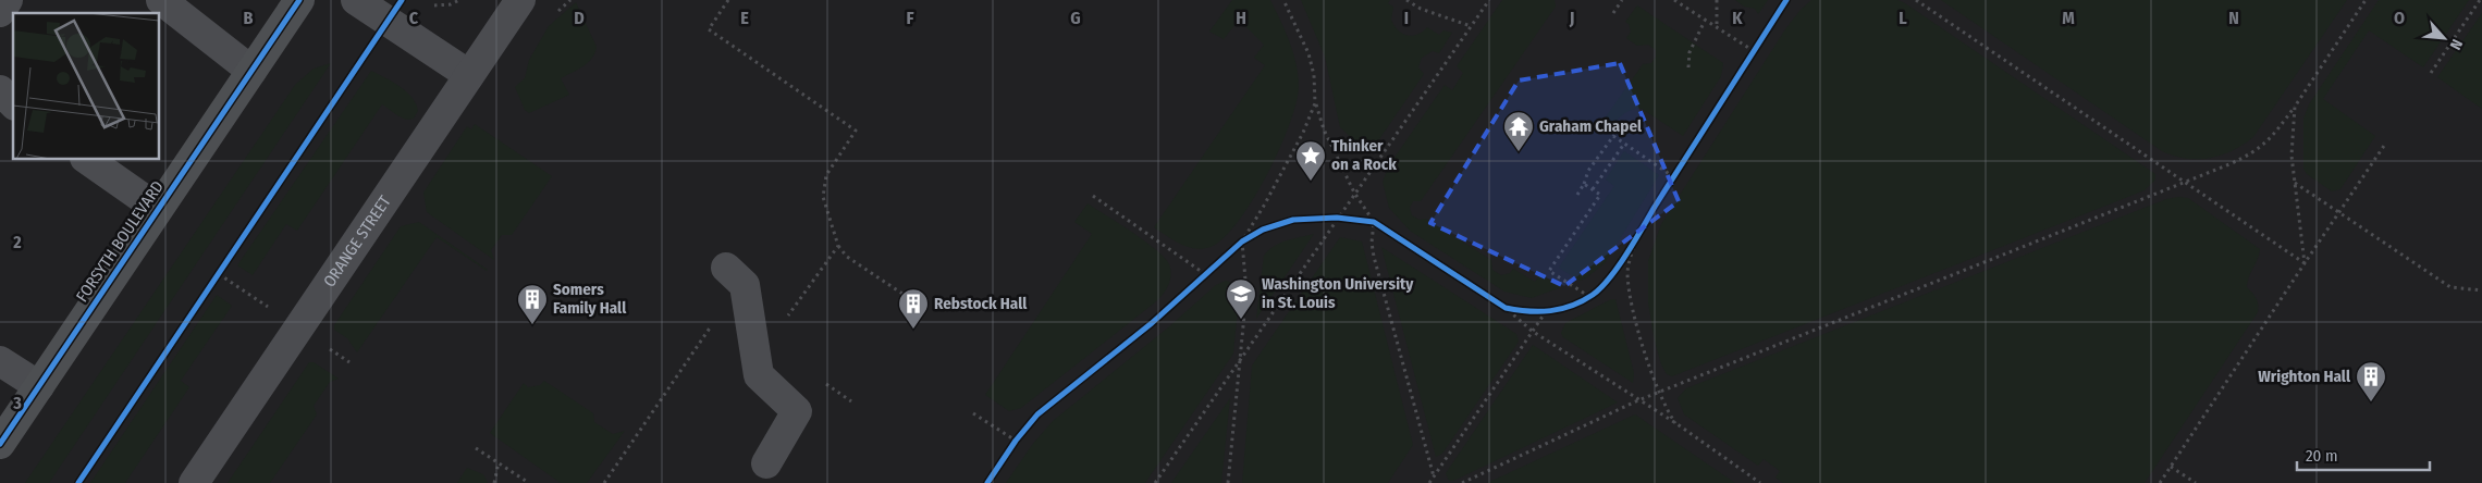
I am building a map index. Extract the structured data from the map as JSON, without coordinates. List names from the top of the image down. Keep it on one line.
{"streets":{"main road":["FORSYTH BOULEVARD"],"lane":["ORANGE STREET"]},"places":{"temple":["Graham Chapel"],"place":["Thinker on a Rock"],"school or university":["Washington University in St. Louis"],"building":["Somers Family Hall","Rebstock Hall","Wrighton Hall"]},"scale_bar":"20 m","north":"bottom right","grid":{"columns":["B","C","D","E","F","G","H","I","J","K","L","M","N","O"],"rows":["2","3"]}}
